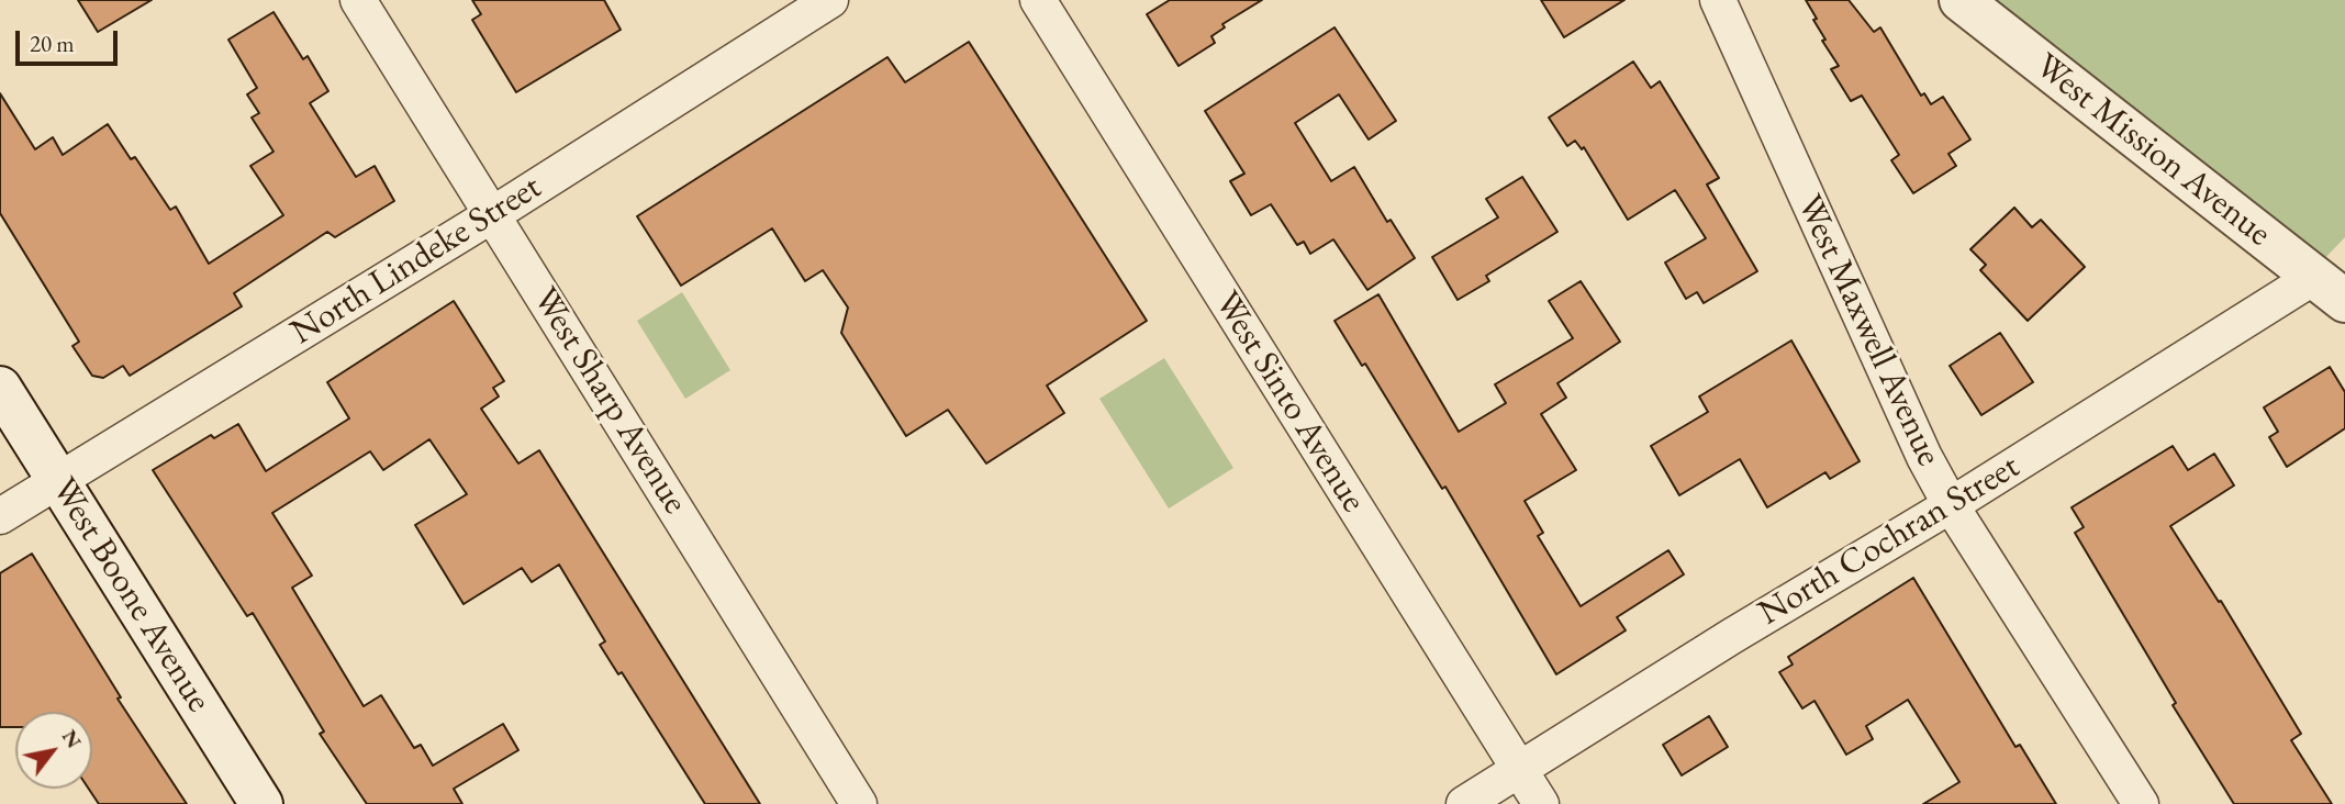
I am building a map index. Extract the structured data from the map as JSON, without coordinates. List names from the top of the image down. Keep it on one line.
{"streets":{"main road":["West Mission Avenue","West Boone Avenue"],"street":["North Lindeke Street","West Maxwell Avenue","West Sharp Avenue","West Sinto Avenue","North Cochran Street"]},"crossings":[["West Mission Avenue","North Cochran Street"],["North Lindeke Street","West Sharp Avenue"],["North Lindeke Street","West Boone Avenue"],["West Maxwell Avenue","North Cochran Street"],["West Sinto Avenue","North Cochran Street"]],"scale_bar":"20 m","north":"top right"}
